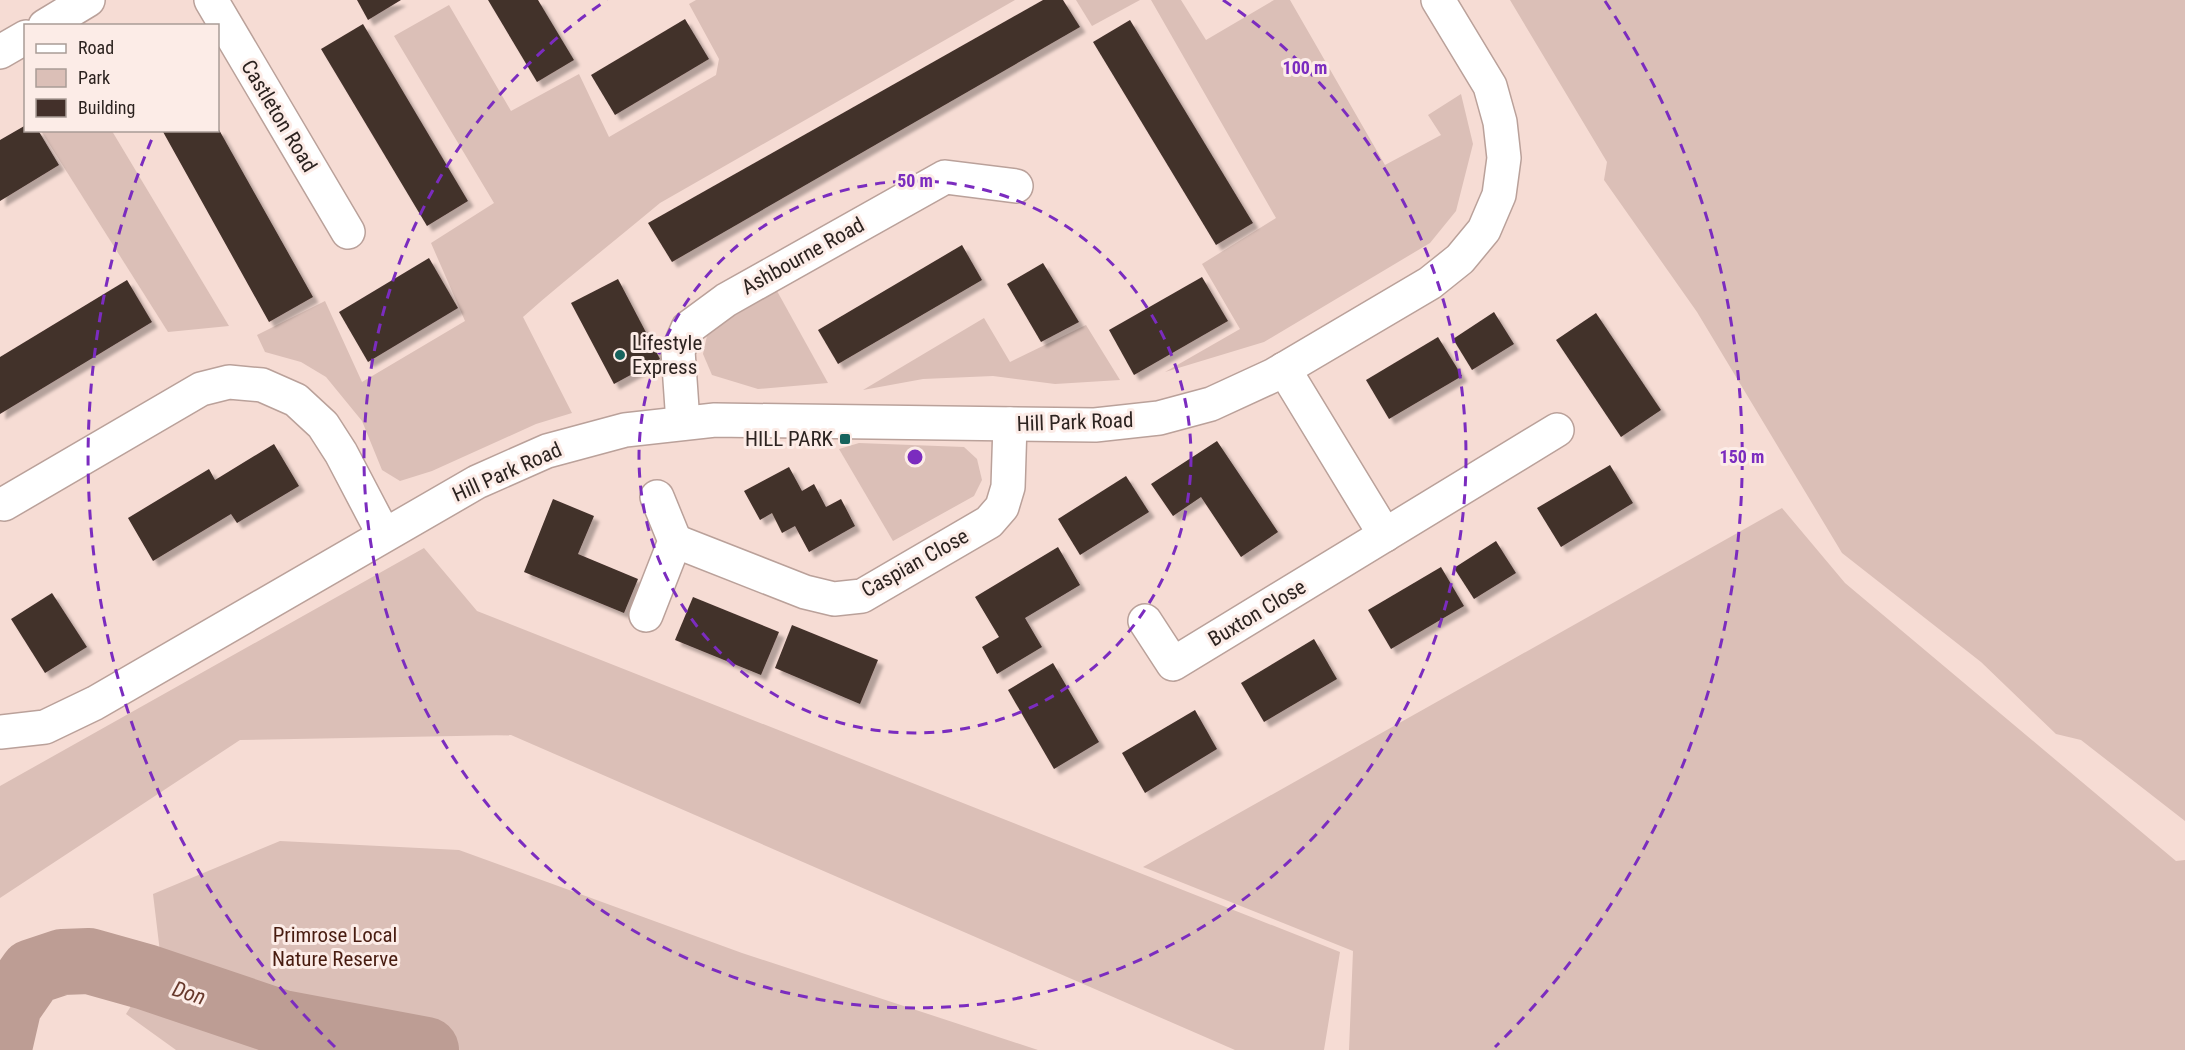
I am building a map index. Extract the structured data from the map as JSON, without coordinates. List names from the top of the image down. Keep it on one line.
{"streets":{"street":["Castleton Road","Ashbourne Road","Hill Park Road","Caspian Close","Buxton Close"]},"crossings":[["Ashbourne Road","Hill Park Road"],["Hill Park Road","Caspian Close"]],"water":["Don"],"parks":["Primrose Local Nature Reserve"],"places":{"other":["Lifestyle Express"],"transit":["HILL PARK"]},"legend":["Road","Park","Building"],"rings":["100 m","50 m","150 m"]}
